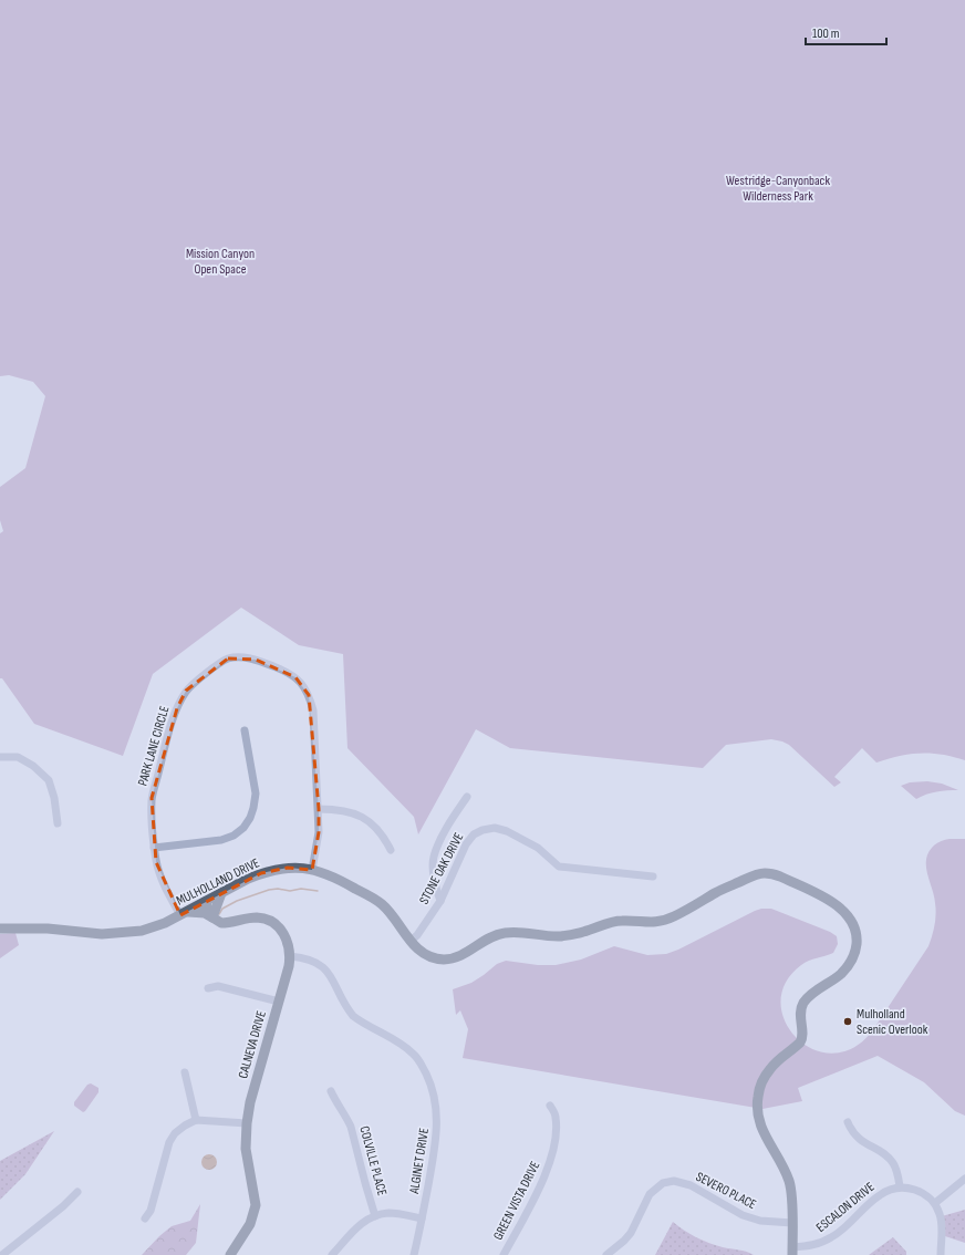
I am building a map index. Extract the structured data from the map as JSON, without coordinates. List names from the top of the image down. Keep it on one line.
{"streets":{"main road":["MULHOLLAND DRIVE","CALNEVA DRIVE"],"street":["PARK LANE CIRCLE","STONE OAK DRIVE","COLVILLE PLACE","ALGINET DRIVE","SEVERO PLACE","GREEN VISTA DRIVE","ESCALON DRIVE"]},"crossings":[["PARK LANE CIRCLE","MULHOLLAND DRIVE"],["PARK LANE CIRCLE","CALNEVA DRIVE"],["STONE OAK DRIVE","MULHOLLAND DRIVE"],["MULHOLLAND DRIVE","CALNEVA DRIVE"],["MULHOLLAND DRIVE","SEVERO PLACE"],["CALNEVA DRIVE","ALGINET DRIVE"]],"parks":["Westridge-Canyonback Wilderness Park","Mission Canyon Open Space"],"places":["Mulholland Scenic Overlook"],"scale_bar":"100 m"}
